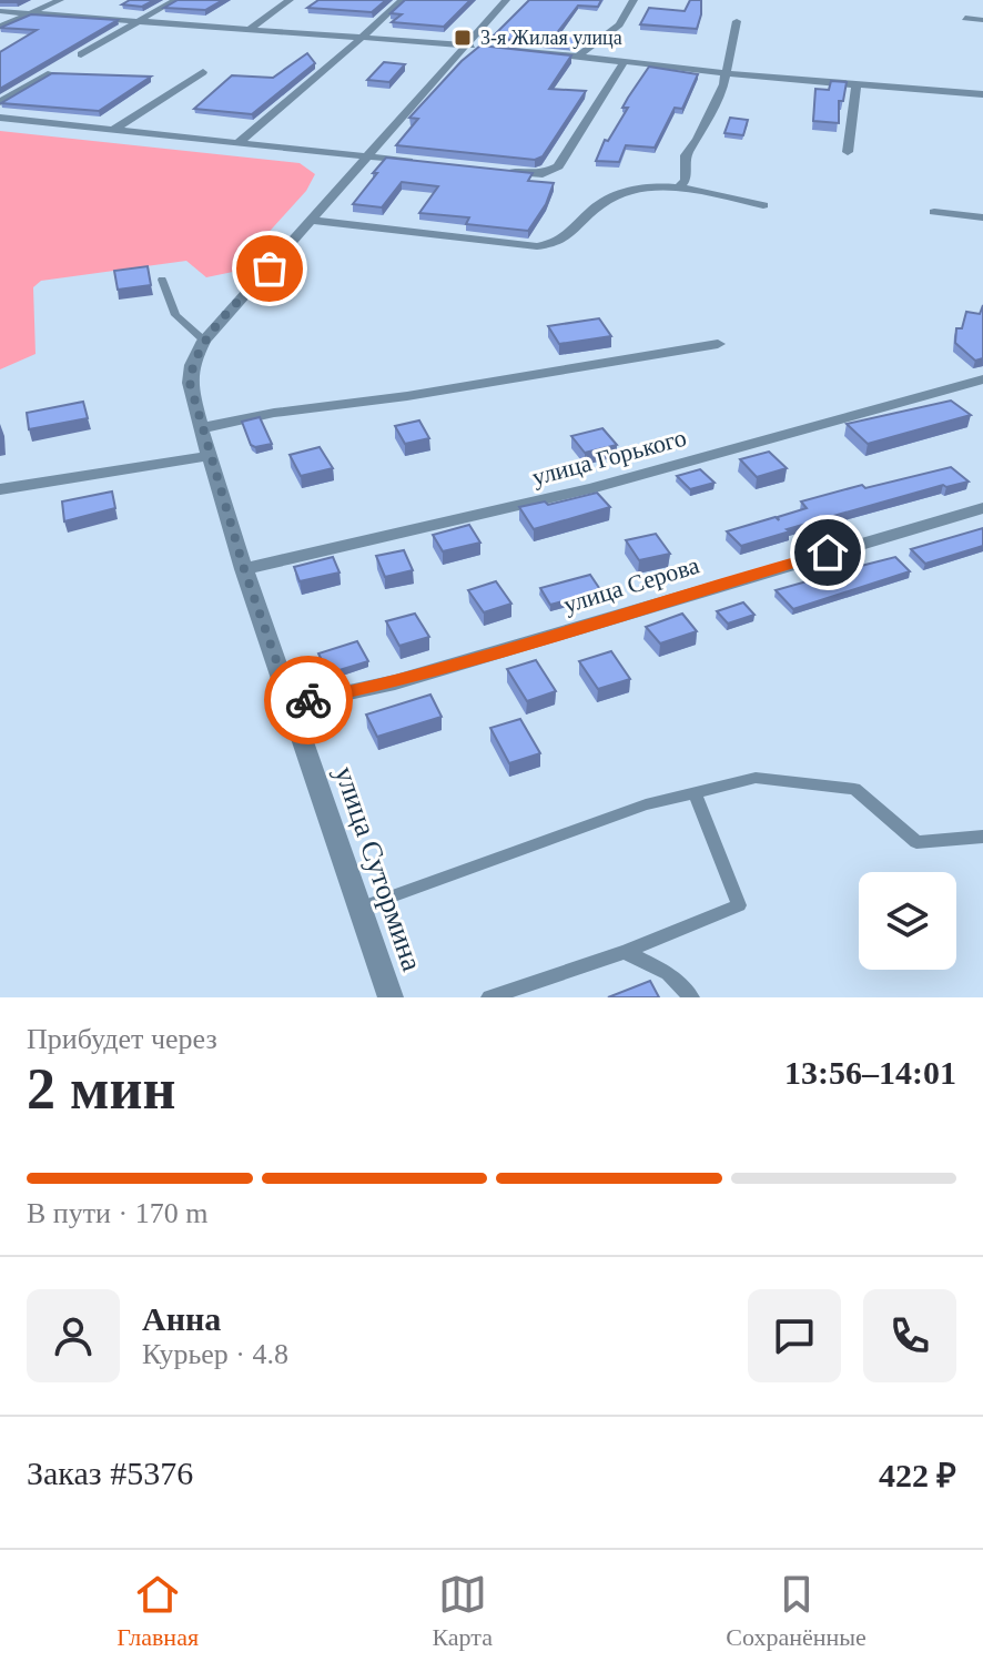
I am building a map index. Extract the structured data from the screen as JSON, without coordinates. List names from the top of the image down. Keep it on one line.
{"streets":{"street":["улица Горького","улица Серова","улица Сутормина"]},"crossings":[["улица Горького","улица Сутормина"],["улица Серова","улица Сутормина"]],"places":{"transit":["3-я Жилая улица"]},"page":{"heading":["2 мин","Прибудет через","13:56–14:01"],"panel":["Анна","Курьер · 4.8","Заказ #5376","422 ₽"],"bar":"В пути · 170 m","tabs":["Главная","Карта","Сохранённые"]}}
